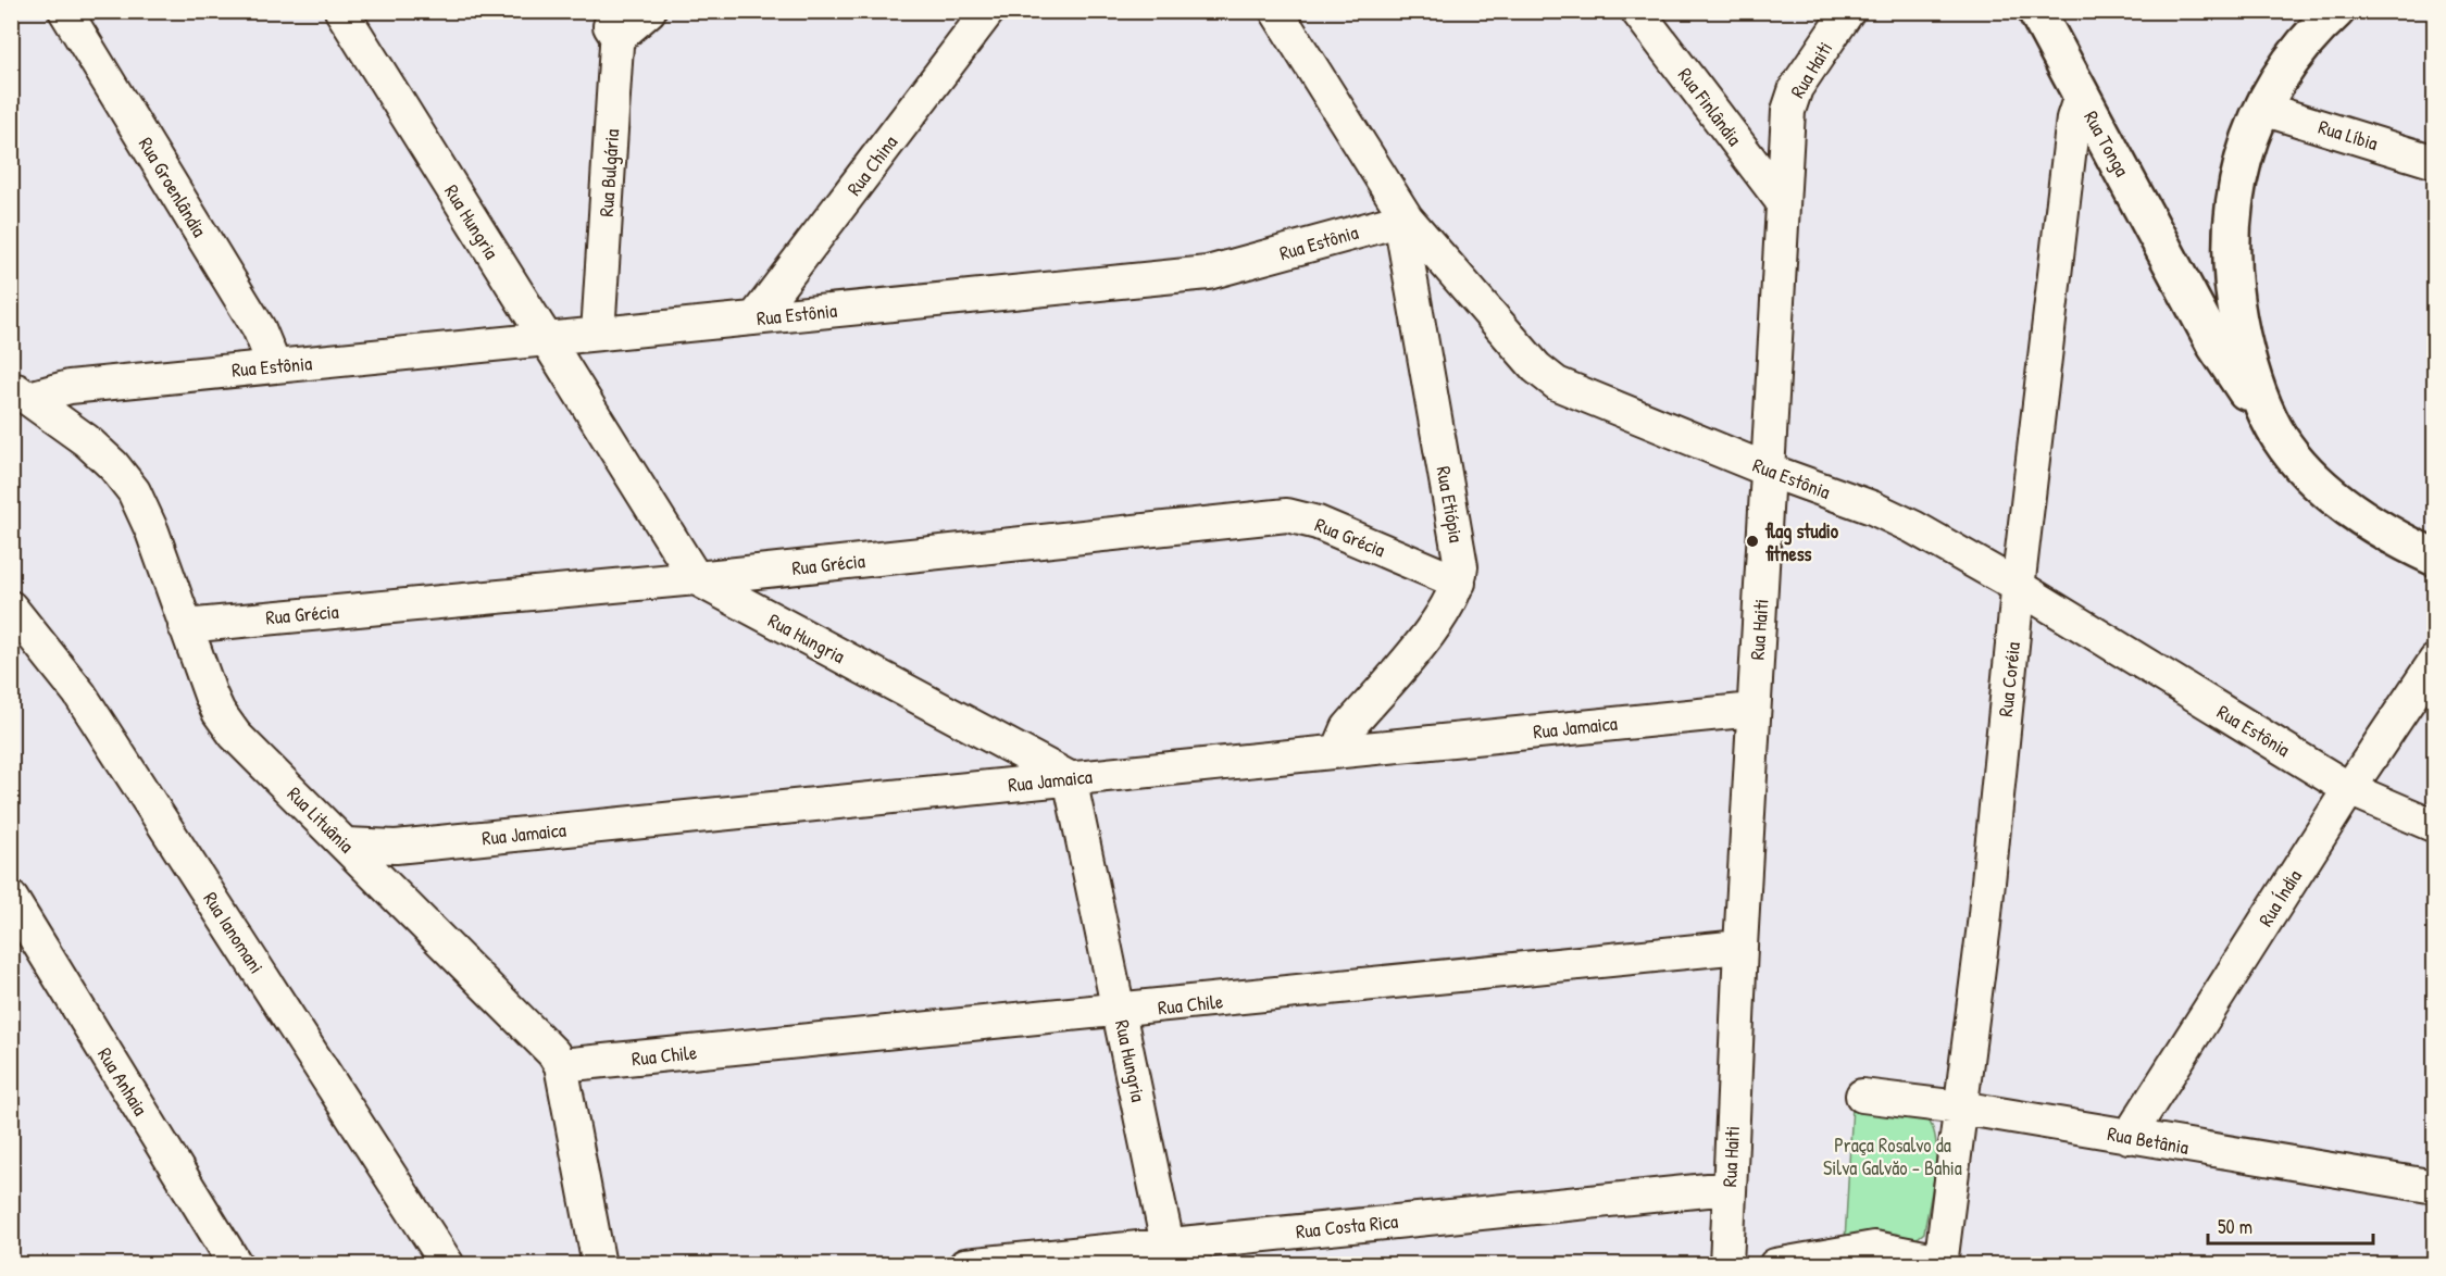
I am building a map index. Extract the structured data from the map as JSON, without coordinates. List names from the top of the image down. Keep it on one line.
{"streets":{"main road":["Rua Tonga"],"street":["Rua Haiti","Rua Finlândia","Rua Líbia","Rua China","Rua Bulgária","Rua Groenlândia","Rua Hungria","Rua Estônia","Rua Etiópia","Rua Grécia","Rua Coréia","Rua Jamaica","Rua Lituânia","Rua Índia","Rua Ianomani","Rua Chile","Rua Anhaia","Rua Betânia","Rua Costa Rica"]},"crossings":[["Rua Haiti","Rua Finlândia"],["Rua Haiti","Rua Estônia"],["Rua Haiti","Rua Jamaica"],["Rua Haiti","Rua Chile"],["Rua Haiti","Rua Costa Rica"],["Rua Tonga","Rua Coréia"],["Rua China","Rua Estônia"],["Rua Bulgária","Rua Estônia"],["Rua Groenlândia","Rua Estônia"],["Rua Hungria","Rua Estônia"],["Rua Hungria","Rua Grécia"],["Rua Hungria","Rua Jamaica"],["Rua Hungria","Rua Chile"],["Rua Hungria","Rua Costa Rica"],["Rua Estônia","Rua Etiópia"],["Rua Estônia","Rua Coréia"],["Rua Estônia","Rua Lituânia"],["Rua Estônia","Rua Índia"],["Rua Etiópia","Rua Grécia"],["Rua Etiópia","Rua Jamaica"],["Rua Grécia","Rua Lituânia"],["Rua Coréia","Rua Betânia"],["Rua Jamaica","Rua Lituânia"],["Rua Lituânia","Rua Chile"],["Rua Índia","Rua Betânia"]],"parks":["Praça Rosalvo da Silva Galvăo - Bahia"],"places":["flag studio fitness"],"scale_bar":"50 m"}
